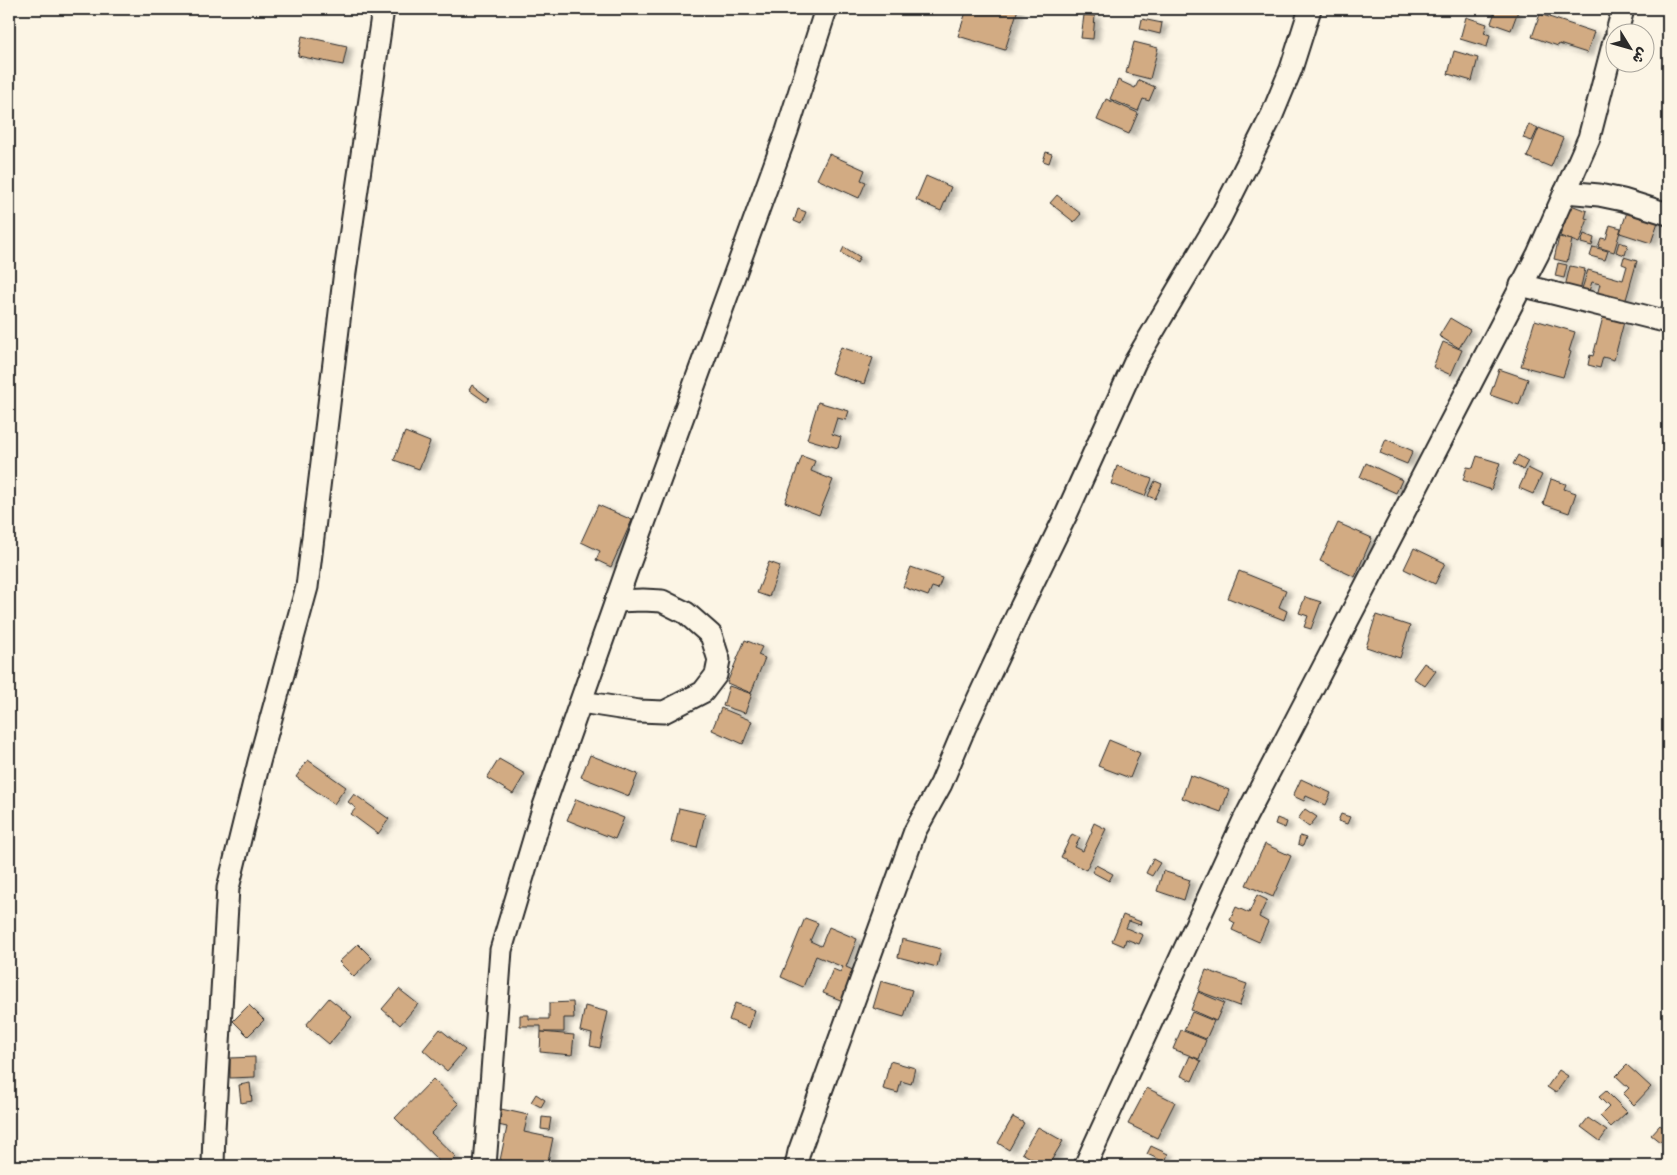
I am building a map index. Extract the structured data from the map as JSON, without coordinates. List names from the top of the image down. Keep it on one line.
{"north":"bottom right"}
